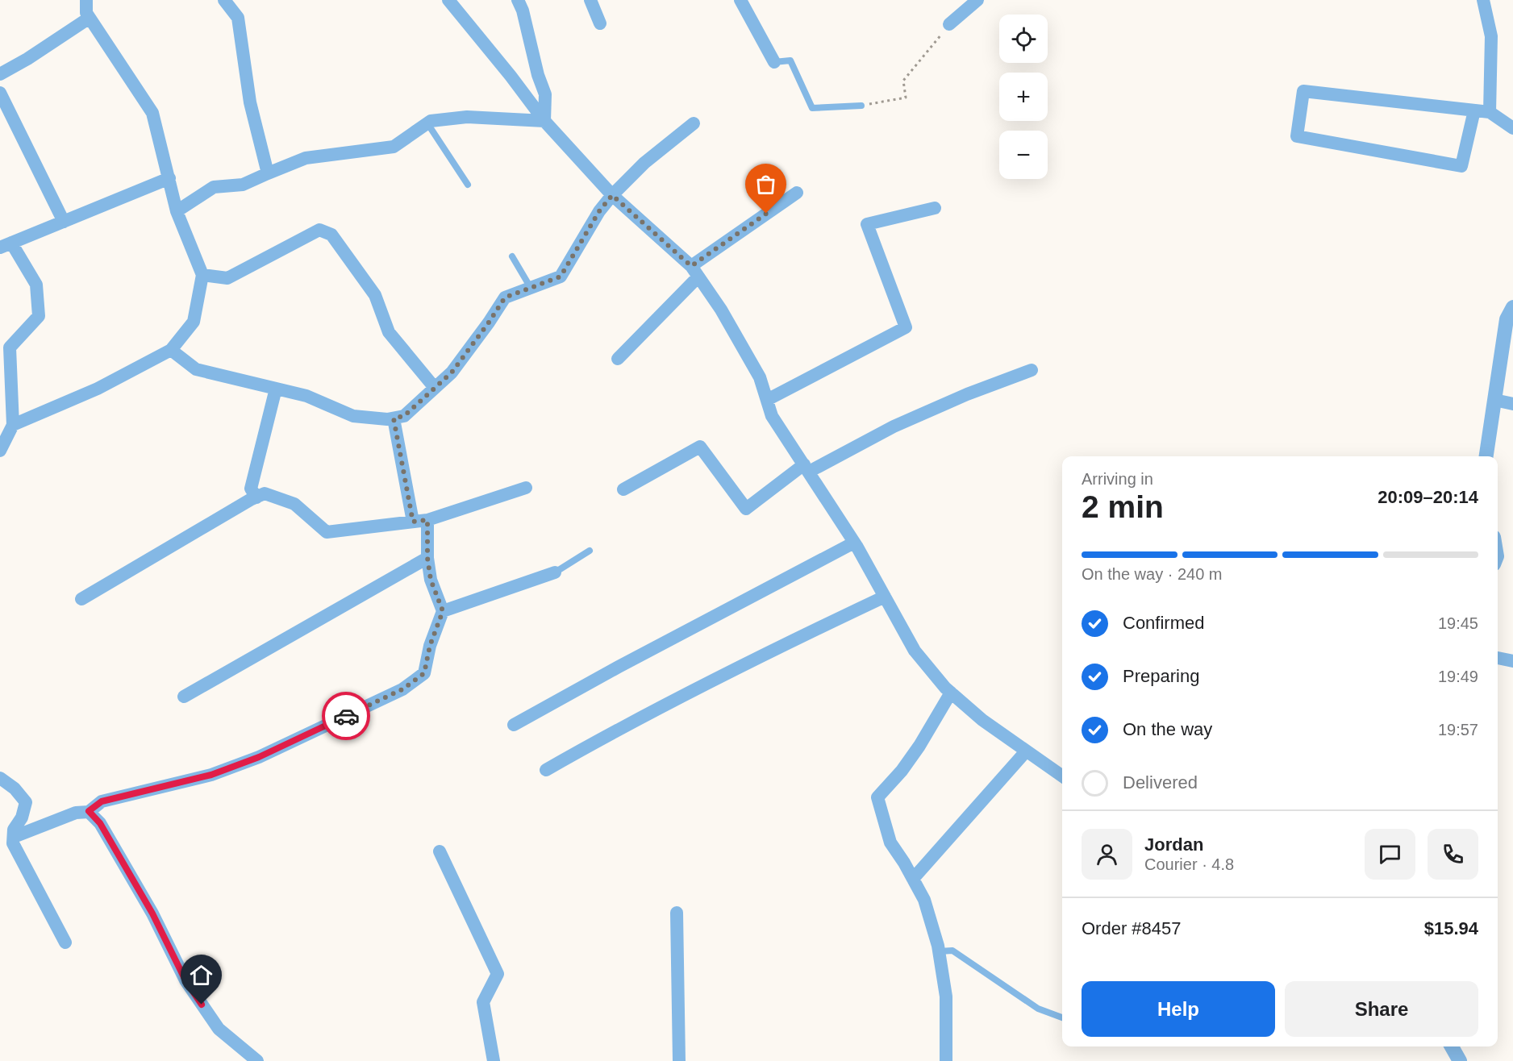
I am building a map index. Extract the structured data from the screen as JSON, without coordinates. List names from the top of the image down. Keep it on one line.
{"page":{"map_buttons":["+","−"],"heading":["2 min","Arriving in","20:09–20:14"],"panel":["Jordan","Courier · 4.8","Order #8457","$15.94"],"bar":"On the way · 240 m","list":[["Confirmed","19:45"],["Preparing","19:49"],["On the way","19:57"],"Delivered"],"buttons":["Help","Share"]}}
